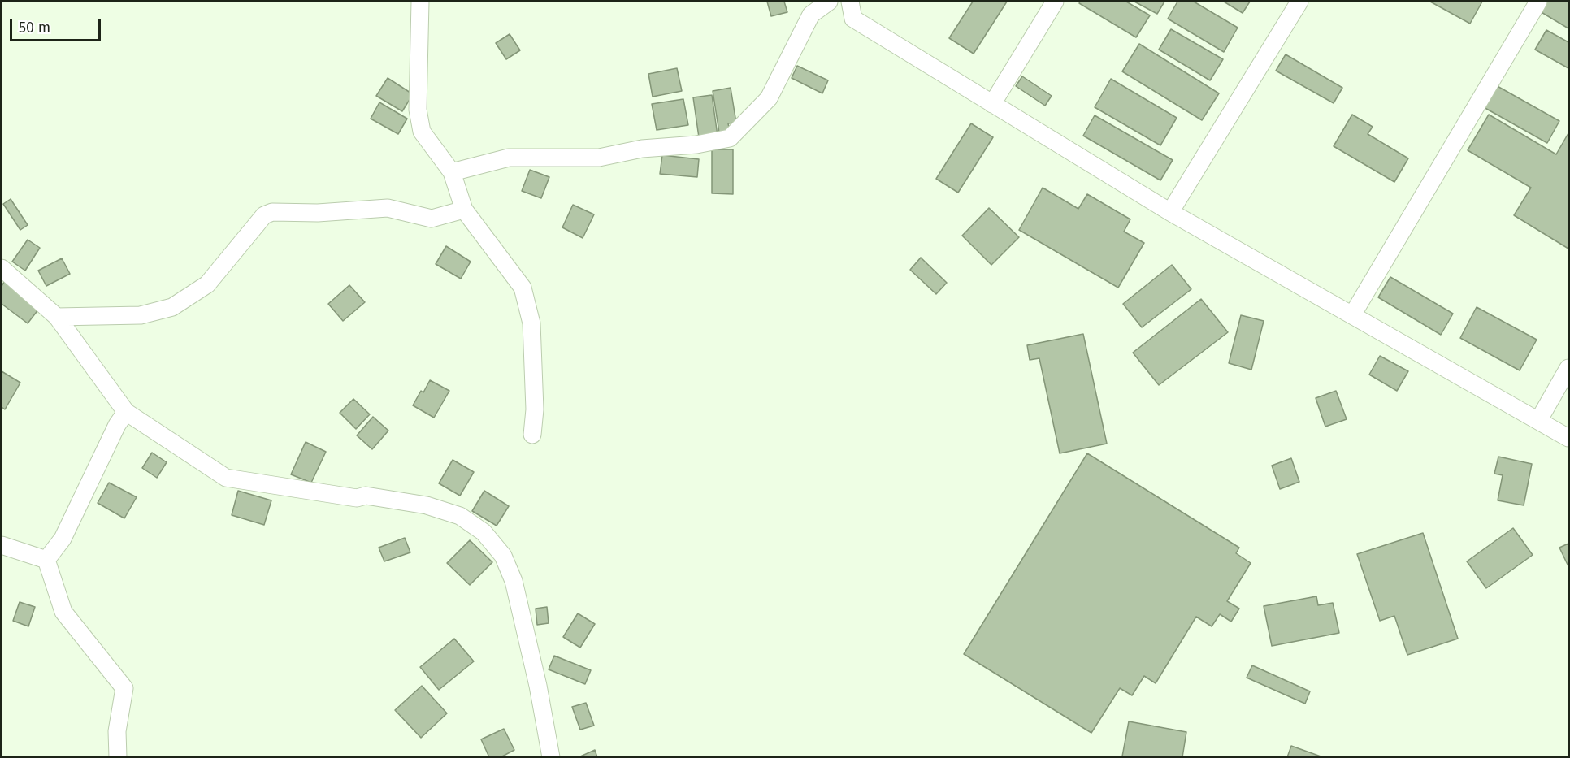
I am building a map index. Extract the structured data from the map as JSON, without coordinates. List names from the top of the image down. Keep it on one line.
{"scale_bar":"50 m"}
